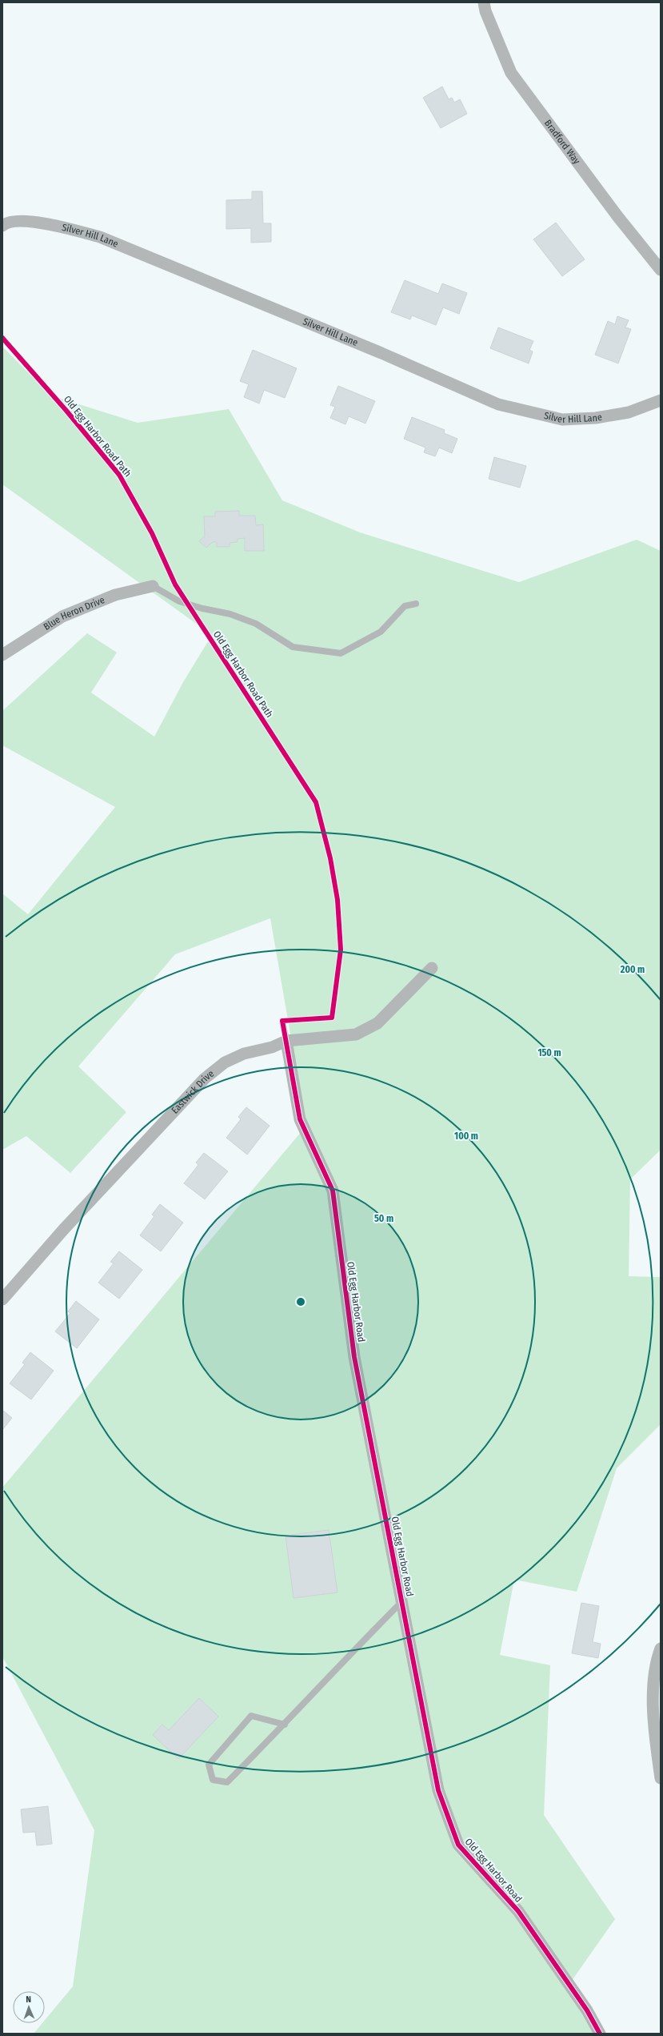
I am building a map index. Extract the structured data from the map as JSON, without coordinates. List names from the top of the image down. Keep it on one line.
{"streets":{"street":["Bradford Way","Silver Hill Lane","Blue Heron Drive","Eastwick Drive","Old Egg Harbor Road"],"cycle path":["Old Egg Harbor Road Path"]},"crossings":[["Eastwick Drive","Old Egg Harbor Road"]],"north":"top","rings":["200 m","150 m","100 m","50 m"]}
